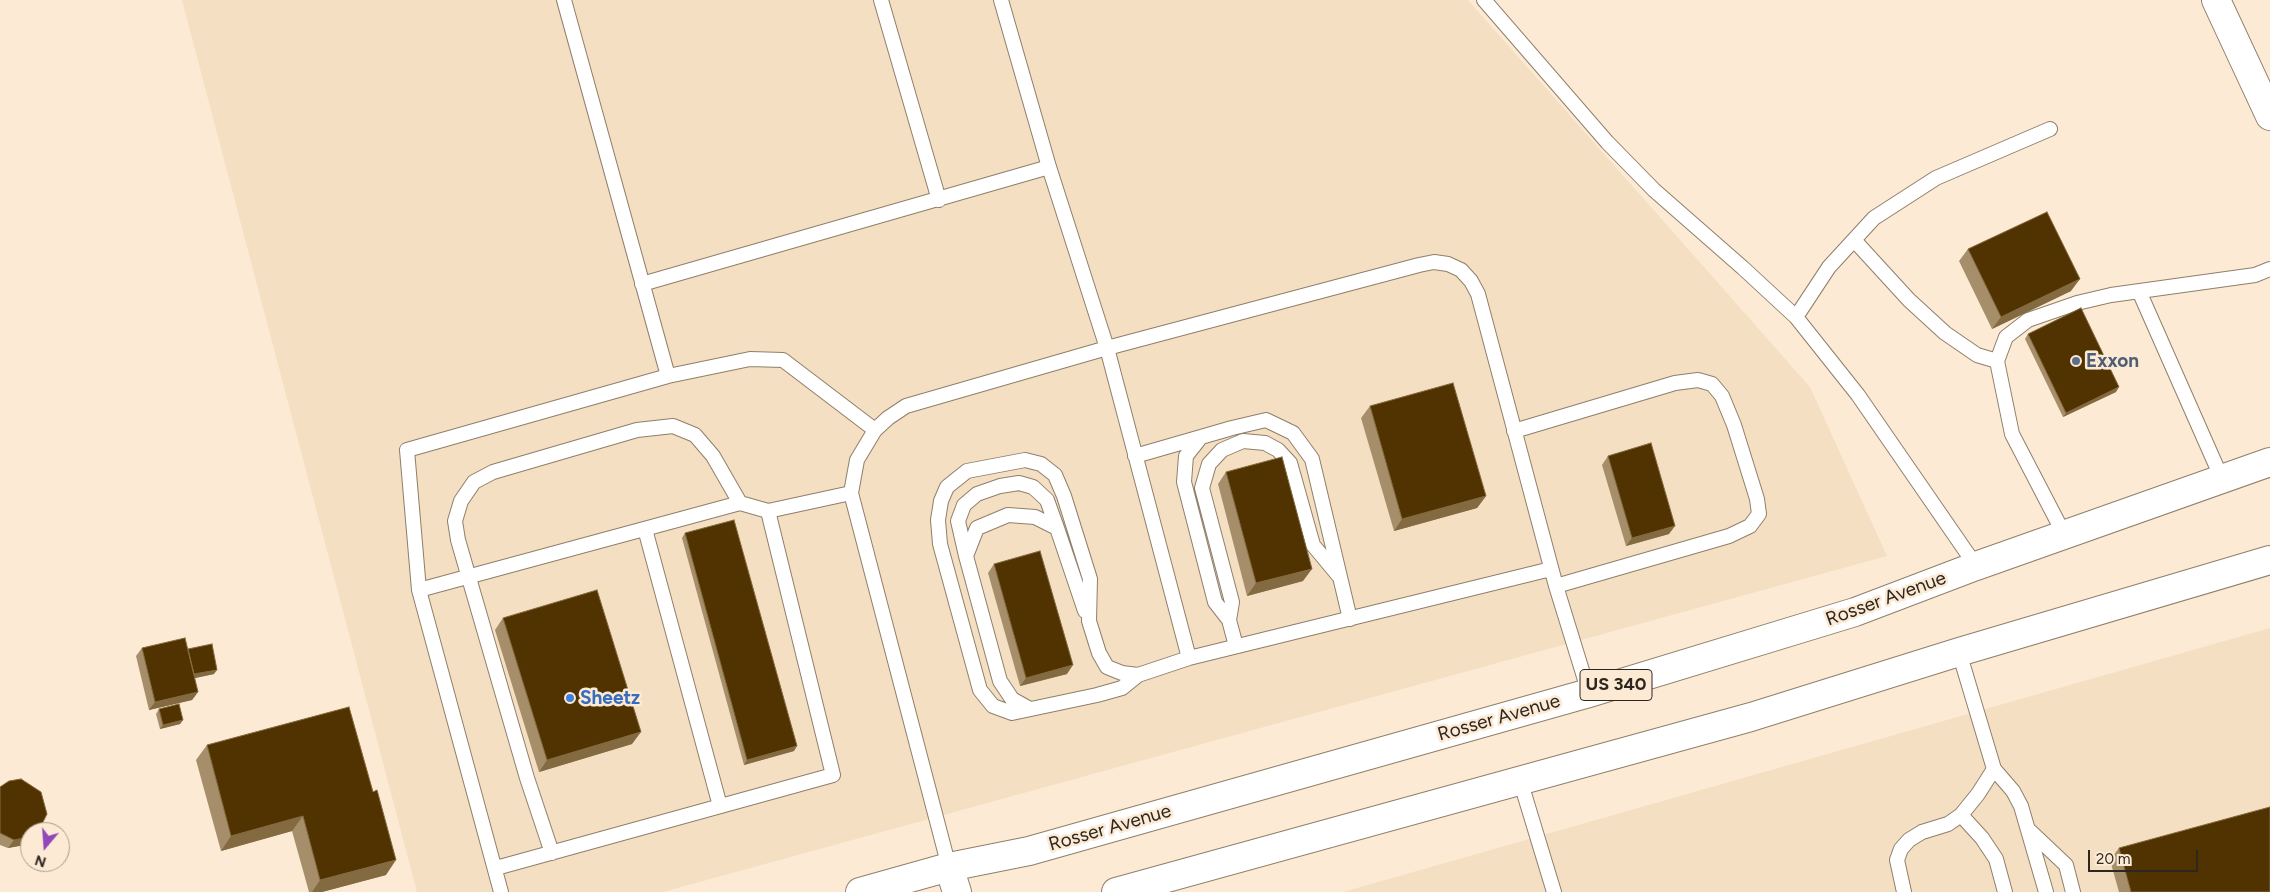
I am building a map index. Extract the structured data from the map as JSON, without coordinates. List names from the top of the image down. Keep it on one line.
{"streets":{"main road":["Rosser Avenue","US 340"]},"places":["Exxon","Sheetz"],"scale_bar":"20 m","north":"bottom"}
